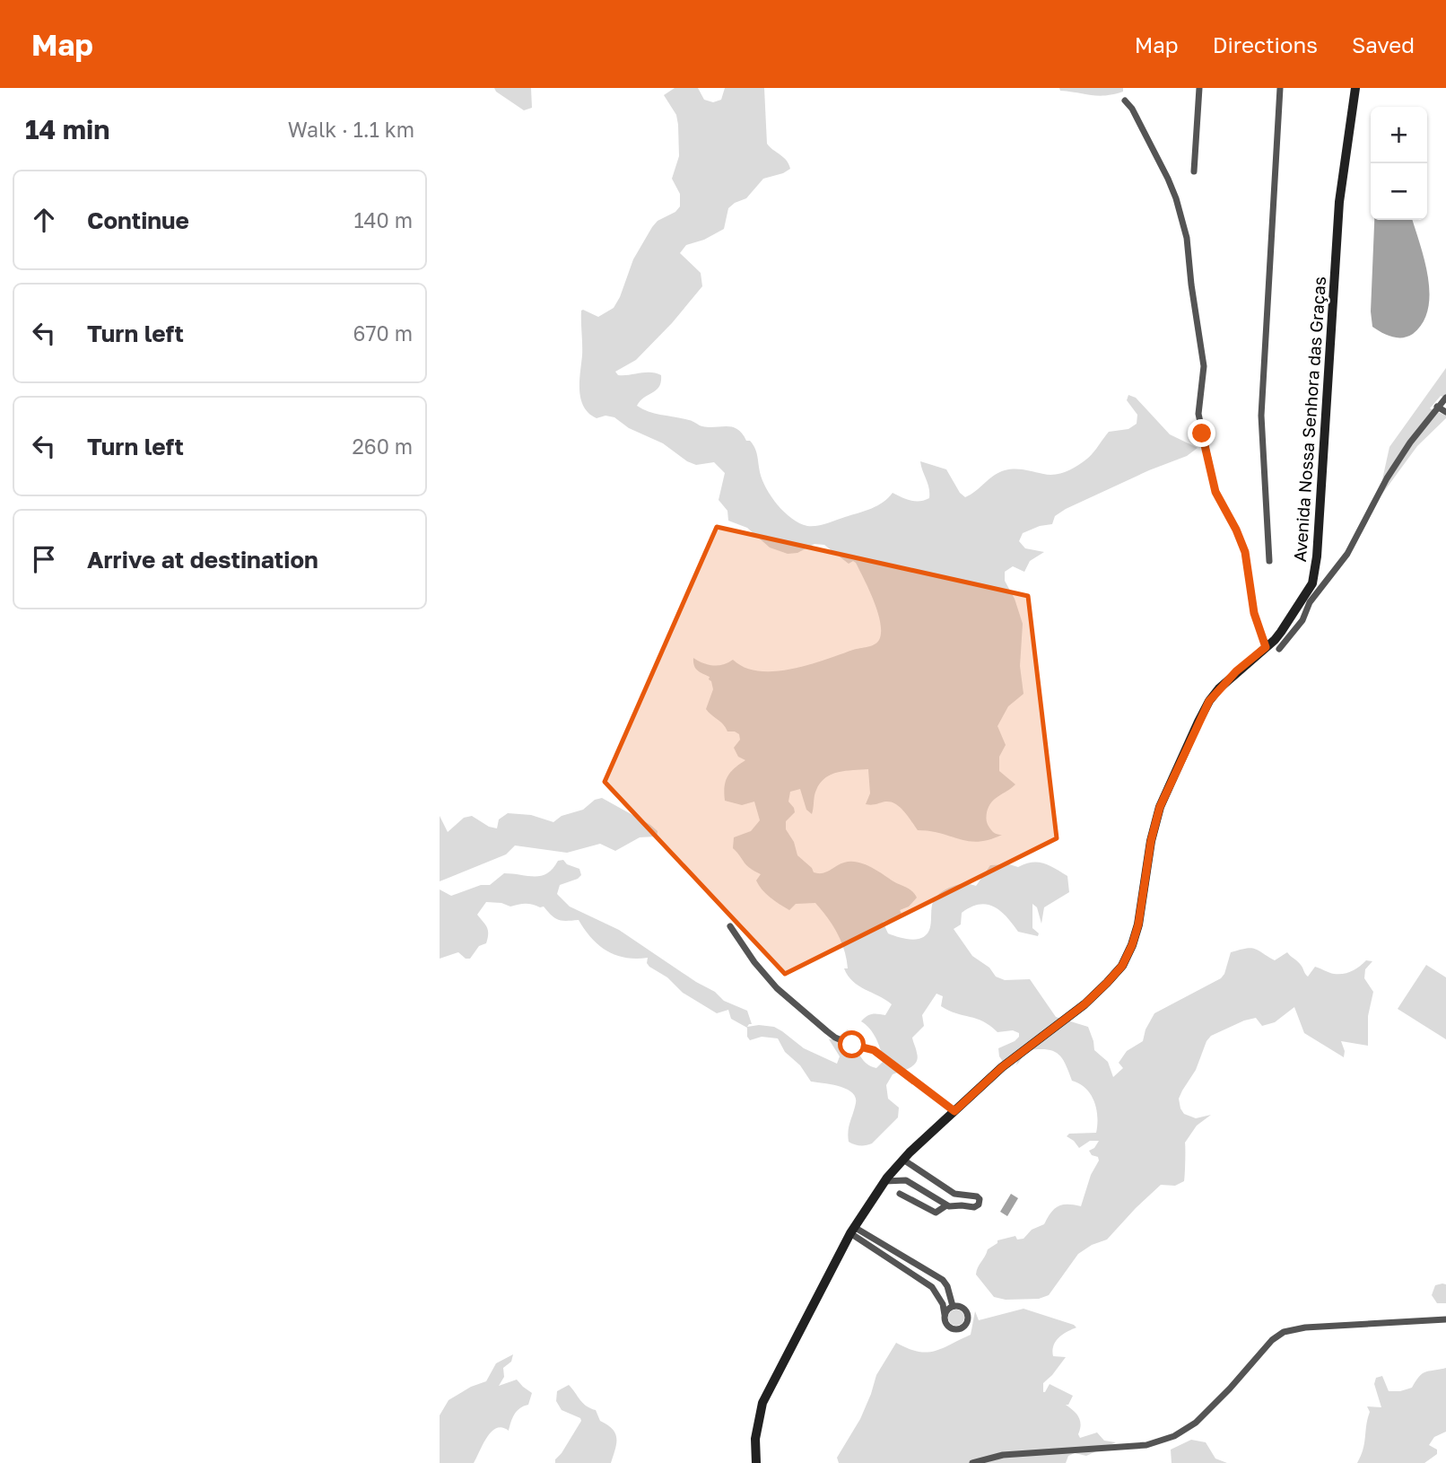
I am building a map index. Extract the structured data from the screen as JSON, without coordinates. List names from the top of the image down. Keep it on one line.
{"streets":{"main road":["Avenida Nossa Senhora das Graças"]},"page":{"header":"Map","nav":["Map","Directions","Saved"],"heading":["14 min","Walk · 1.1 km"],"map_buttons":["+","−"],"list":[["Continue","140 m"],["Turn left","670 m"],["Turn left","260 m"],"Arrive at destination"]}}
